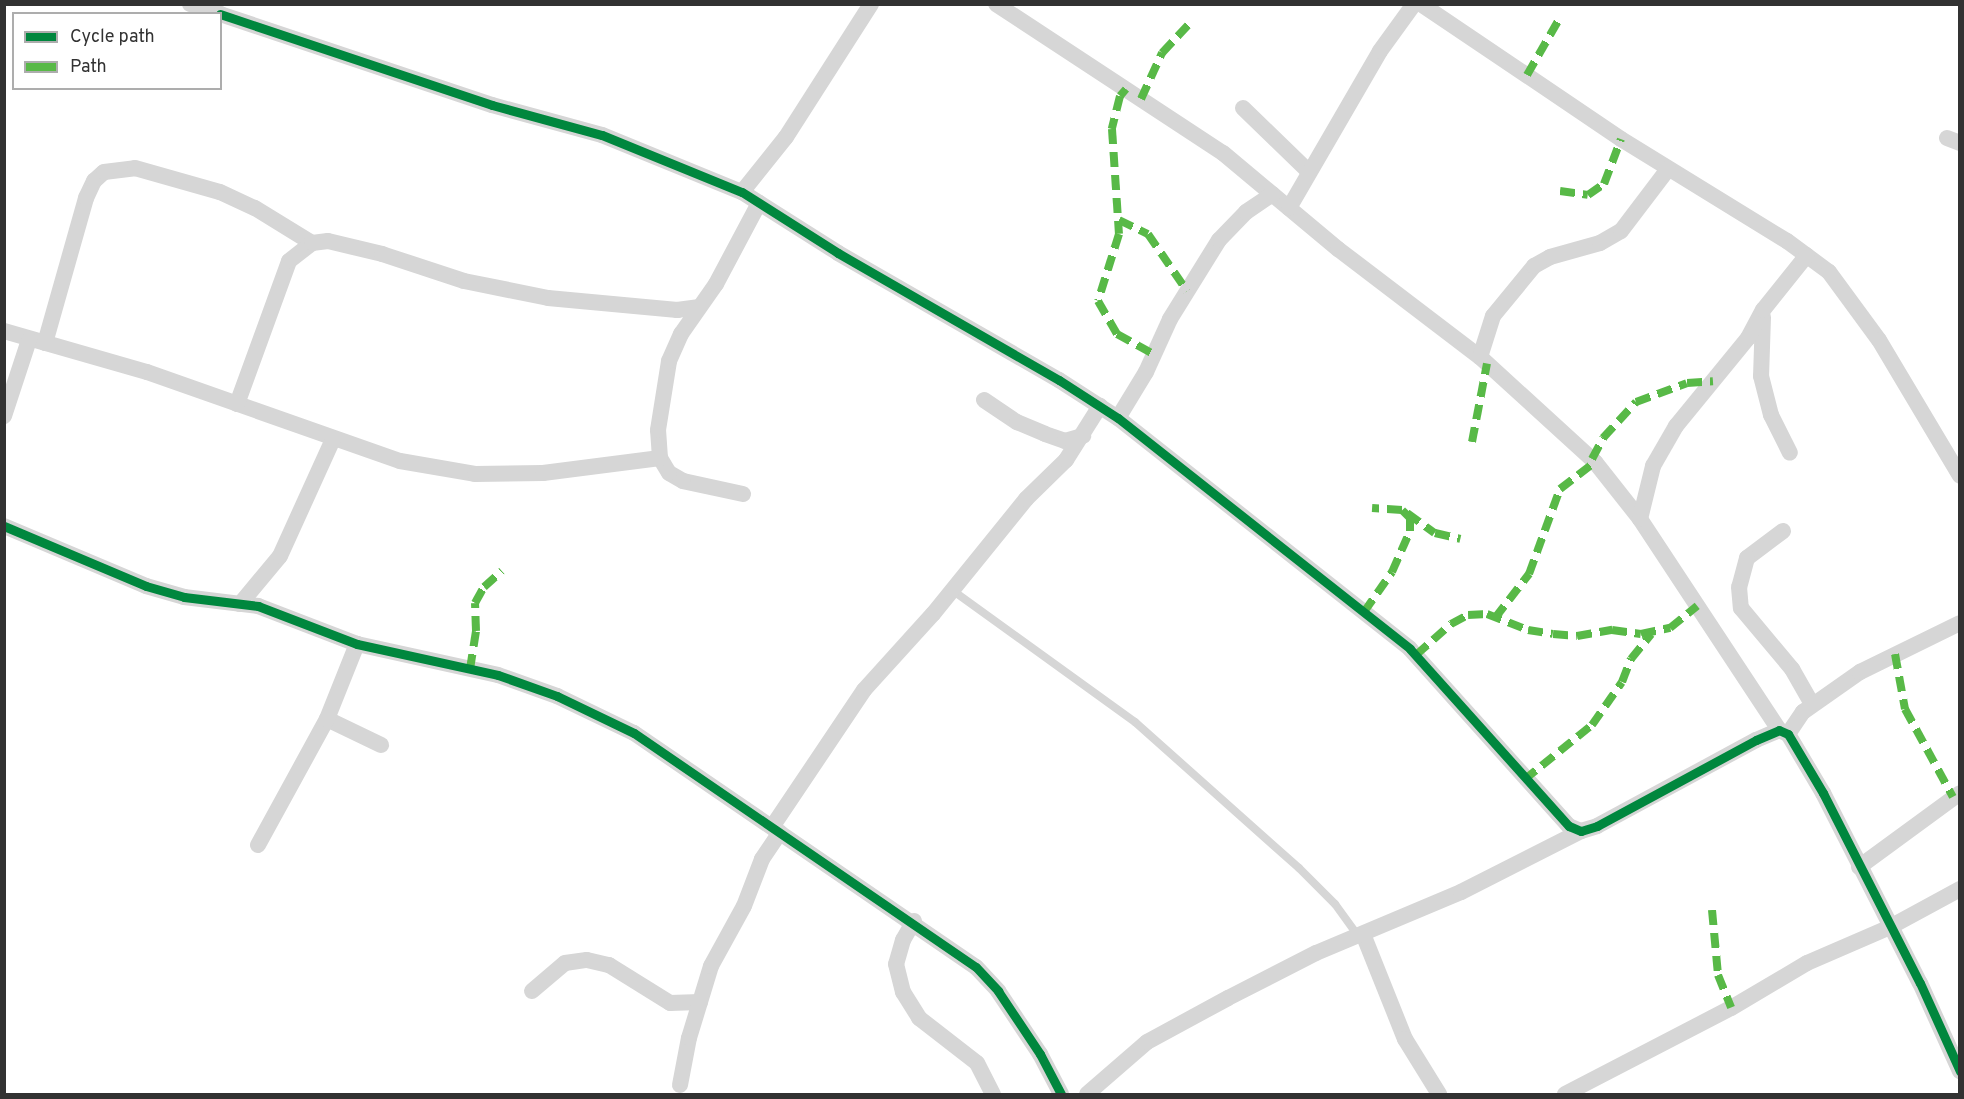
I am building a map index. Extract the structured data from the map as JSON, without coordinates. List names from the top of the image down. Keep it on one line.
{"legend":["Cycle path","Path"]}
